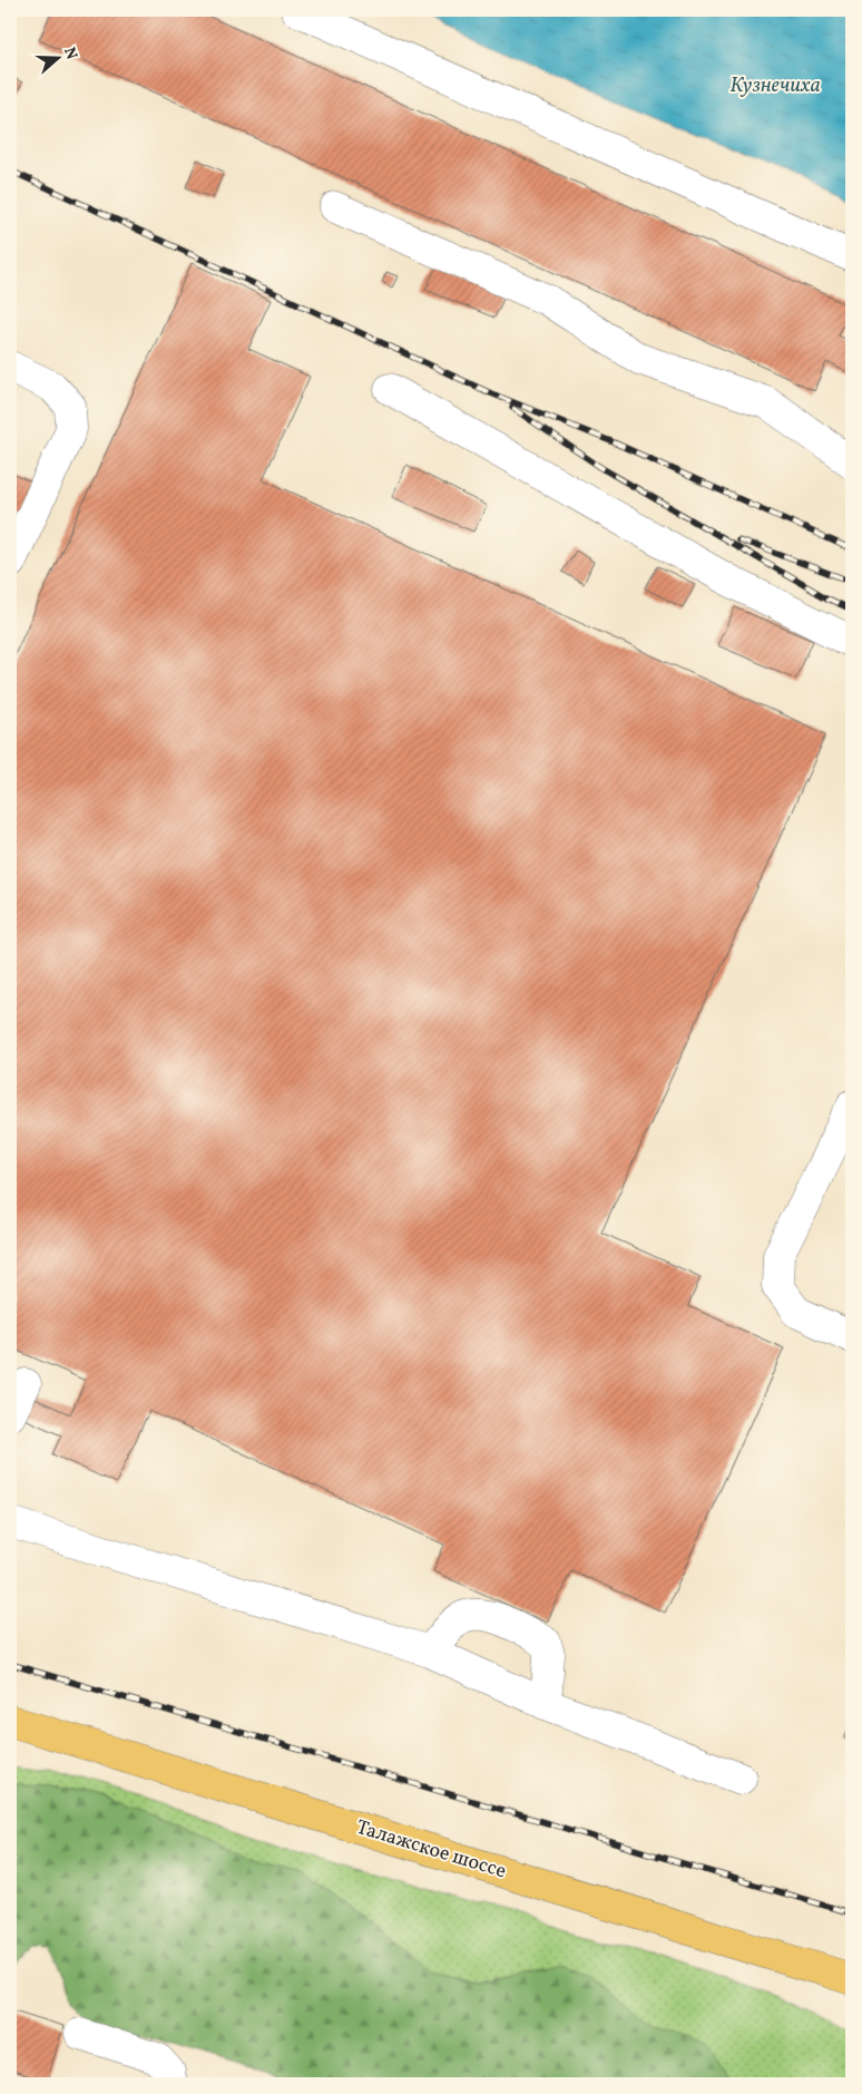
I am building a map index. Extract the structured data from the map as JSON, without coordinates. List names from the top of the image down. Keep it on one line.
{"streets":{"main road":["Талажское шоссе"]},"water":["Кузнечиха"],"north":"right"}
